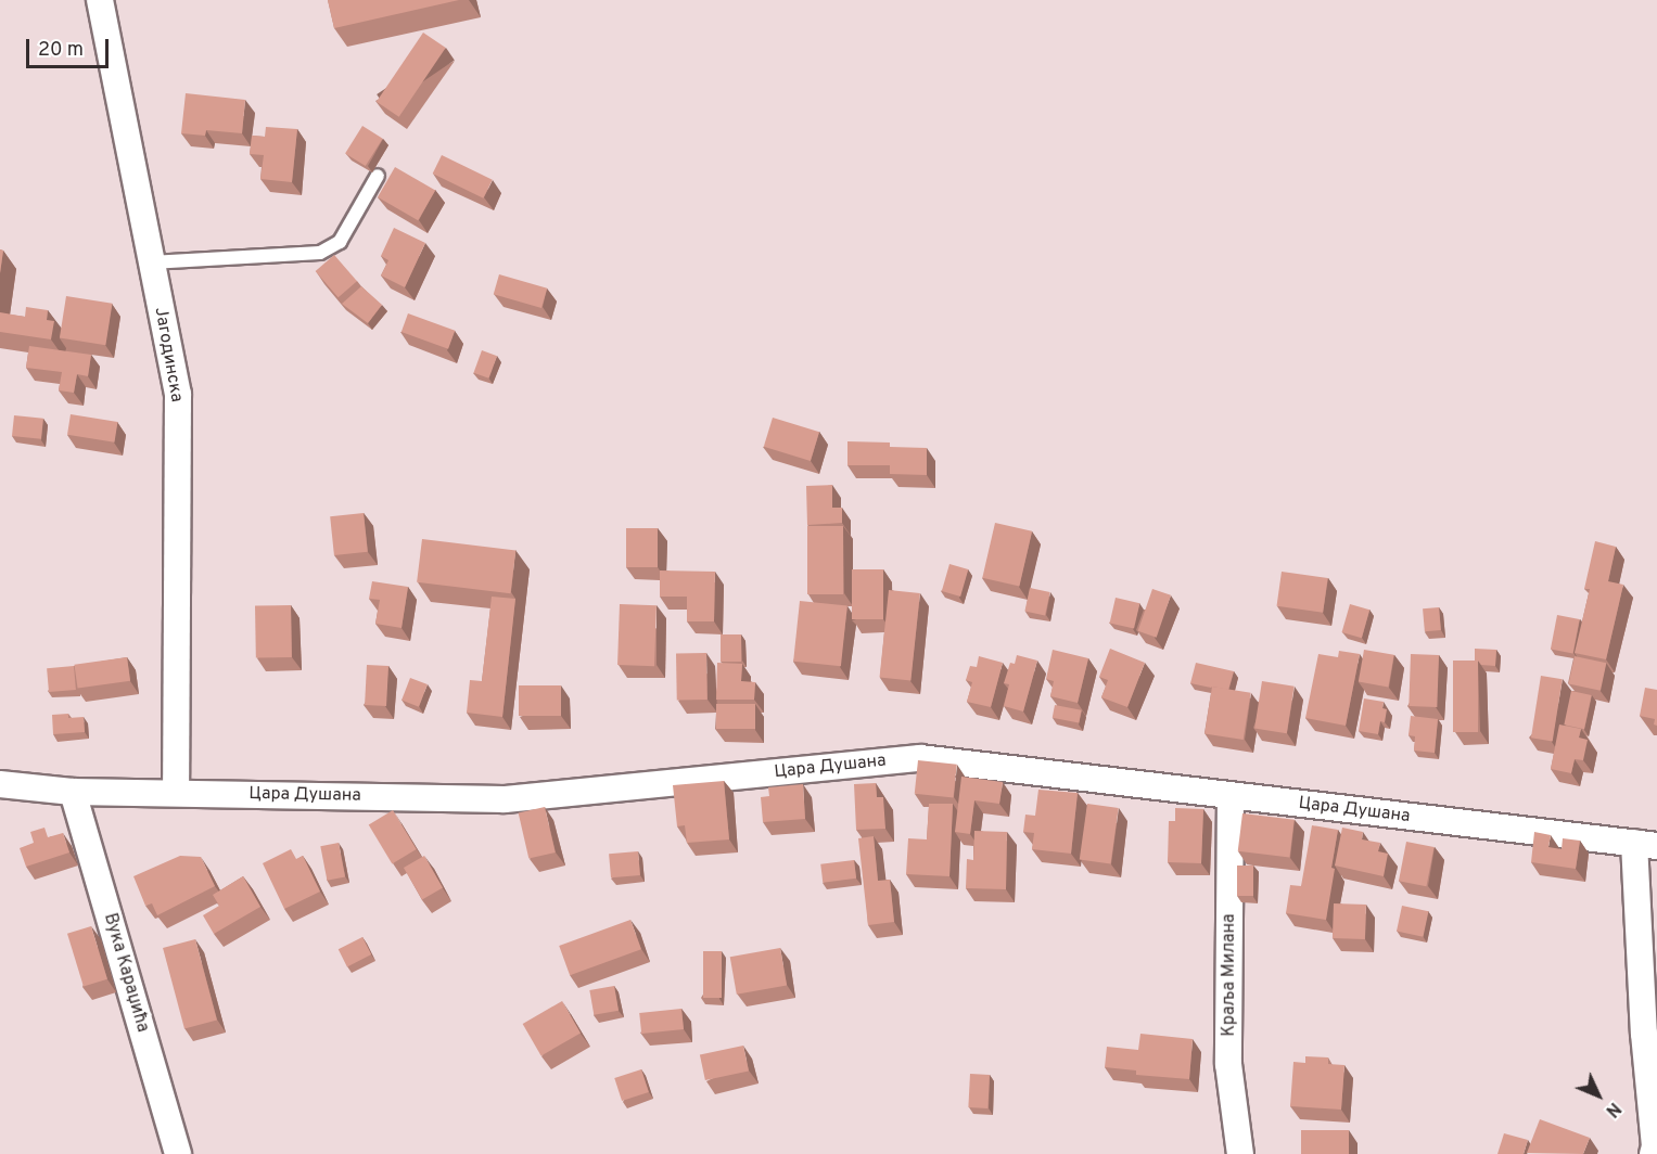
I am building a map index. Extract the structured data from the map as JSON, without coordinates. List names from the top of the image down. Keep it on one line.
{"streets":{"street":["Јагодинска","Цара Душана","Вука Караџића","Краља Милана"]},"crossings":[["Јагодинска","Цара Душана"],["Цара Душана","Вука Караџића"],["Цара Душана","Краља Милана"]],"scale_bar":"20 m","north":"bottom right"}
